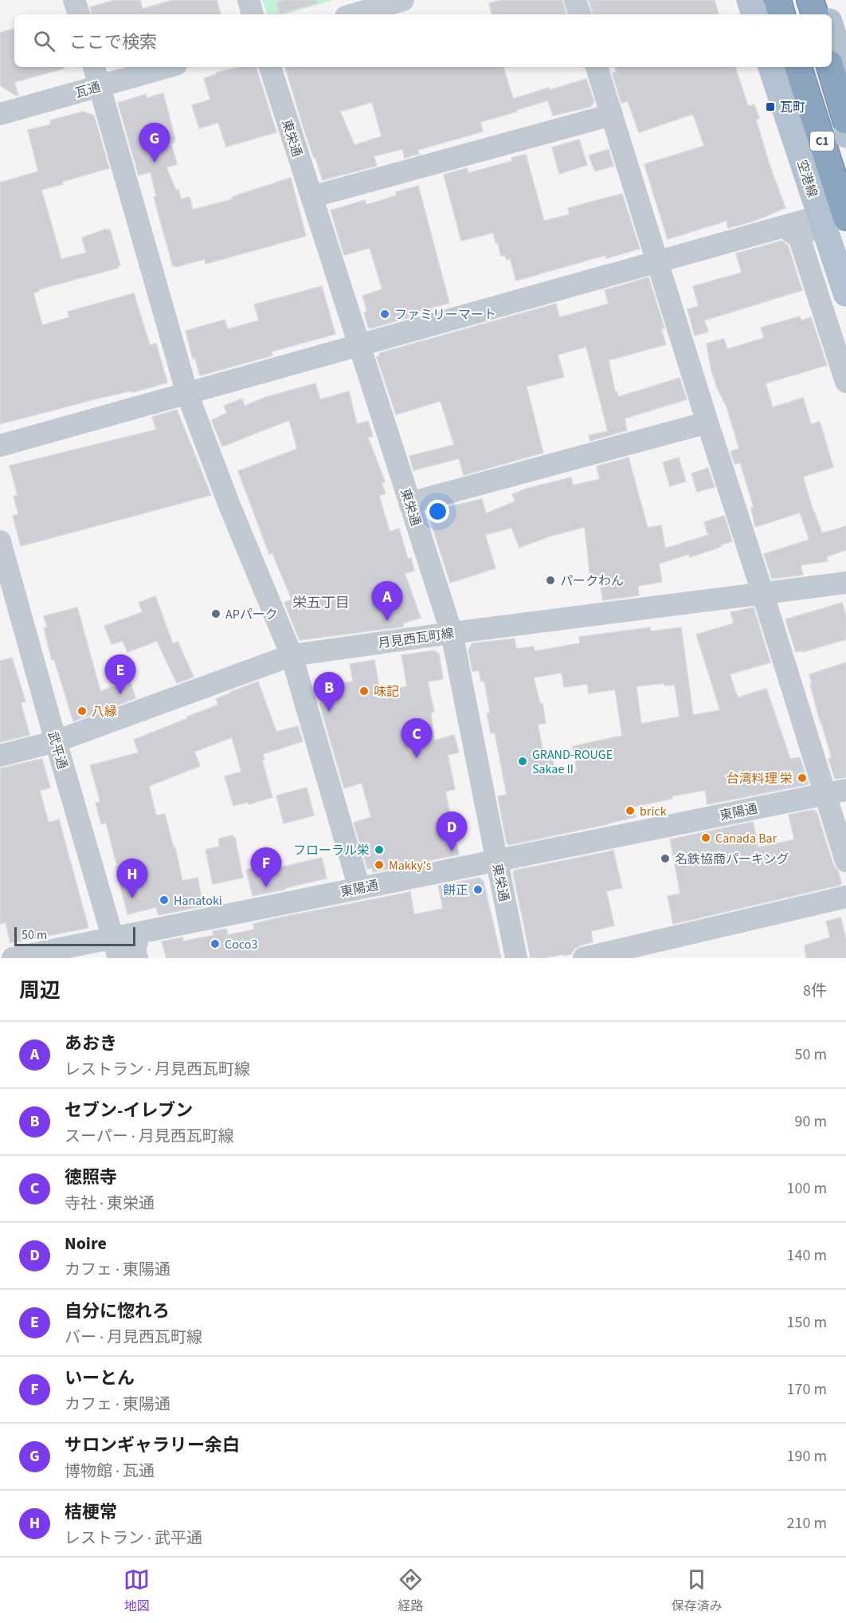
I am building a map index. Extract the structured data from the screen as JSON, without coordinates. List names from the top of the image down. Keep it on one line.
{"streets":{"highway":["C1"],"main road":["空港線"],"street":["瓦通","東栄通","月見西瓦町線","武平通","東陽通"]},"crossings":[["東栄通","月見西瓦町線"],["東栄通","東陽通"],["月見西瓦町線","武平通"],["武平通","東陽通"]],"districts":["栄五丁目"],"places":{"transit":["瓦町"],"other":["ファミリーマート","パークわん","APパーク","味記","八縁","GRAND-ROUGE Sakae II","台湾料理 栄","brick","Canada Bar","フローラル栄","名鉄協商パーキング","Makky's","餅正","Hanatoki","Coco3"]},"scale_bar":"50 m","page":{"search":"ここで検索","pins":["G","A","E","B","C","D","F","H"],"scale":"50 m","heading":["周辺","8件"],"list":[{"mark":"A","name":"あおき","note":"レストラン · 月見西瓦町線","value":"50 m"},{"mark":"B","name":"セブン-イレブン","note":"スーパー · 月見西瓦町線","value":"90 m"},{"mark":"C","name":"徳照寺","note":"寺社 · 東栄通","value":"100 m"},{"mark":"D","name":"Noire","note":"カフェ · 東陽通","value":"140 m"},{"mark":"E","name":"自分に惚れろ","note":"バー · 月見西瓦町線","value":"150 m"},{"mark":"F","name":"いーとん","note":"カフェ · 東陽通","value":"170 m"},{"mark":"G","name":"サロンギャラリー余白","note":"博物館 · 瓦通","value":"190 m"},{"mark":"H","name":"桔梗常","note":"レストラン · 武平通","value":"210 m"}],"nav":["地図","経路","保存済み"]}}
